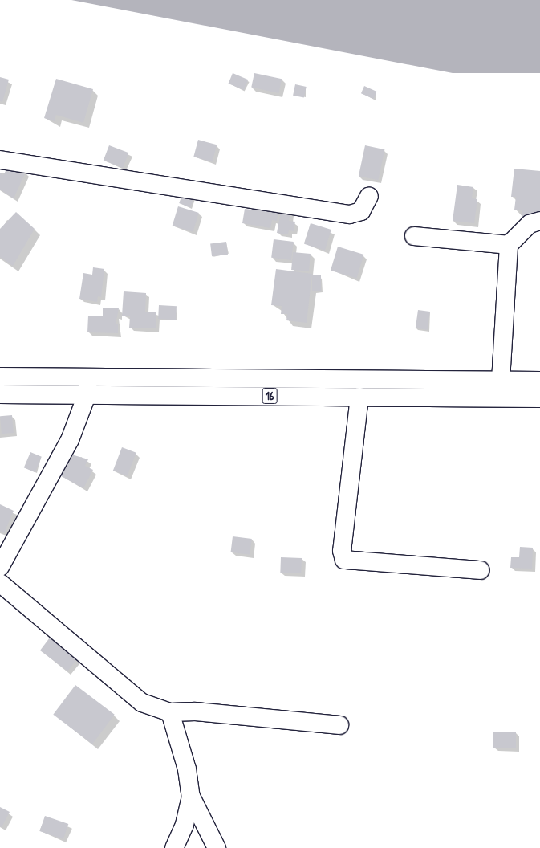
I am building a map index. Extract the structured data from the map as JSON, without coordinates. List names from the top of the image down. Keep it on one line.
{"streets":{"main road":["16"]}}
